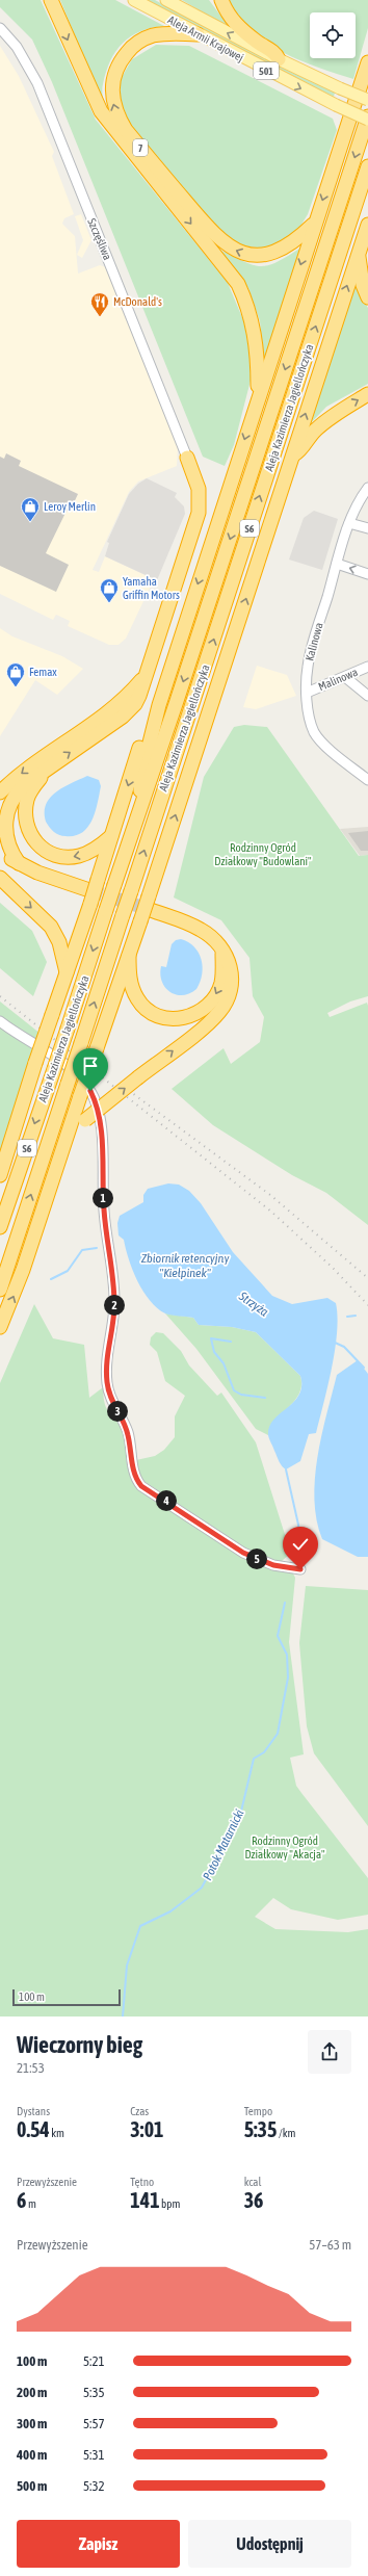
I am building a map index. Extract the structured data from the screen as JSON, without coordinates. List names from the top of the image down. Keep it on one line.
{"streets":{"highway":["7","Aleja Kazimierza Jagiellończyka","S6"],"main road":["Aleja Armii Krajowej","501"],"street":["Szczęśliwa","Kalinowa","Malinowa"]},"crossings":[["Aleja Armii Krajowej","7"],["Aleja Armii Krajowej","Aleja Kazimierza Jagiellończyka"],["Kalinowa","Malinowa"]],"water":["Zbiornik retencyjny \"Kiełpinek\"","Strzyża","Potok Matarnicki"],"parks":["Rodzinny Ogród Działkowy \"Budowlani\"","Rodzinny Ogród Działkowy \"Akacja\""],"places":{"restaurant":["McDonald's"],"shop":["Leroy Merlin","Yamaha Griffin Motors","Femax"]},"scale_bar":"100 m","page":{"pins":["1","2","3","4","5"],"scale":"100 m","heading":["Wieczorny bieg","21:53"],"stats":[["Dystans","0.54 km"],["Czas","3:01"],["Tempo","5:35 /km"],["Przewyższenie","6 m"],["Tętno","141 bpm"],["kcal","36"]],"chart":["Przewyższenie","57–63 m"],"list":[{"name":"100 m","note":"5:21"},{"name":"200 m","note":"5:35"},{"name":"300 m","note":"5:57"},{"name":"400 m","note":"5:31"},{"name":"500 m","note":"5:32"}],"buttons":["Zapisz","Udostępnij"]}}
